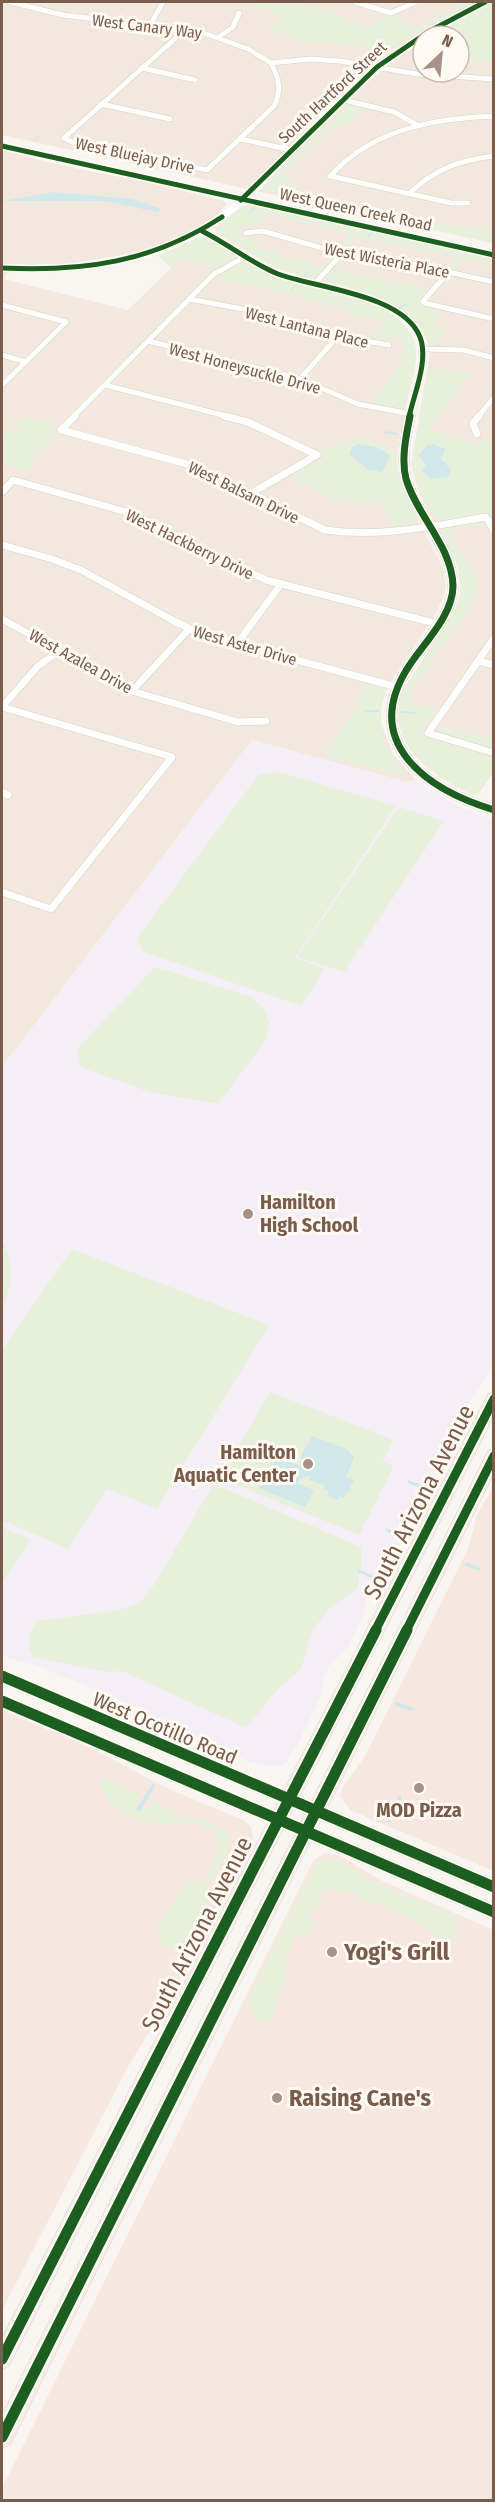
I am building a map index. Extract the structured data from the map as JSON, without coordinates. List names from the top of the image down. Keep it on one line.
{"streets":{"main road":["West Queen Creek Road","South Arizona Avenue","West Ocotillo Road"],"street":["West Canary Way","South Hartford Street","West Bluejay Drive","West Wisteria Place","West Lantana Place","West Honeysuckle Drive","West Balsam Drive","West Hackberry Drive","West Aster Drive","West Azalea Drive"]},"crossings":[["South Hartford Street","West Queen Creek Road"],["South Arizona Avenue","West Ocotillo Road"]],"places":["Hamilton High School","Hamilton Aquatic Center","MOD Pizza","Yogi's Grill","Raising Cane's"],"north":"top right"}
